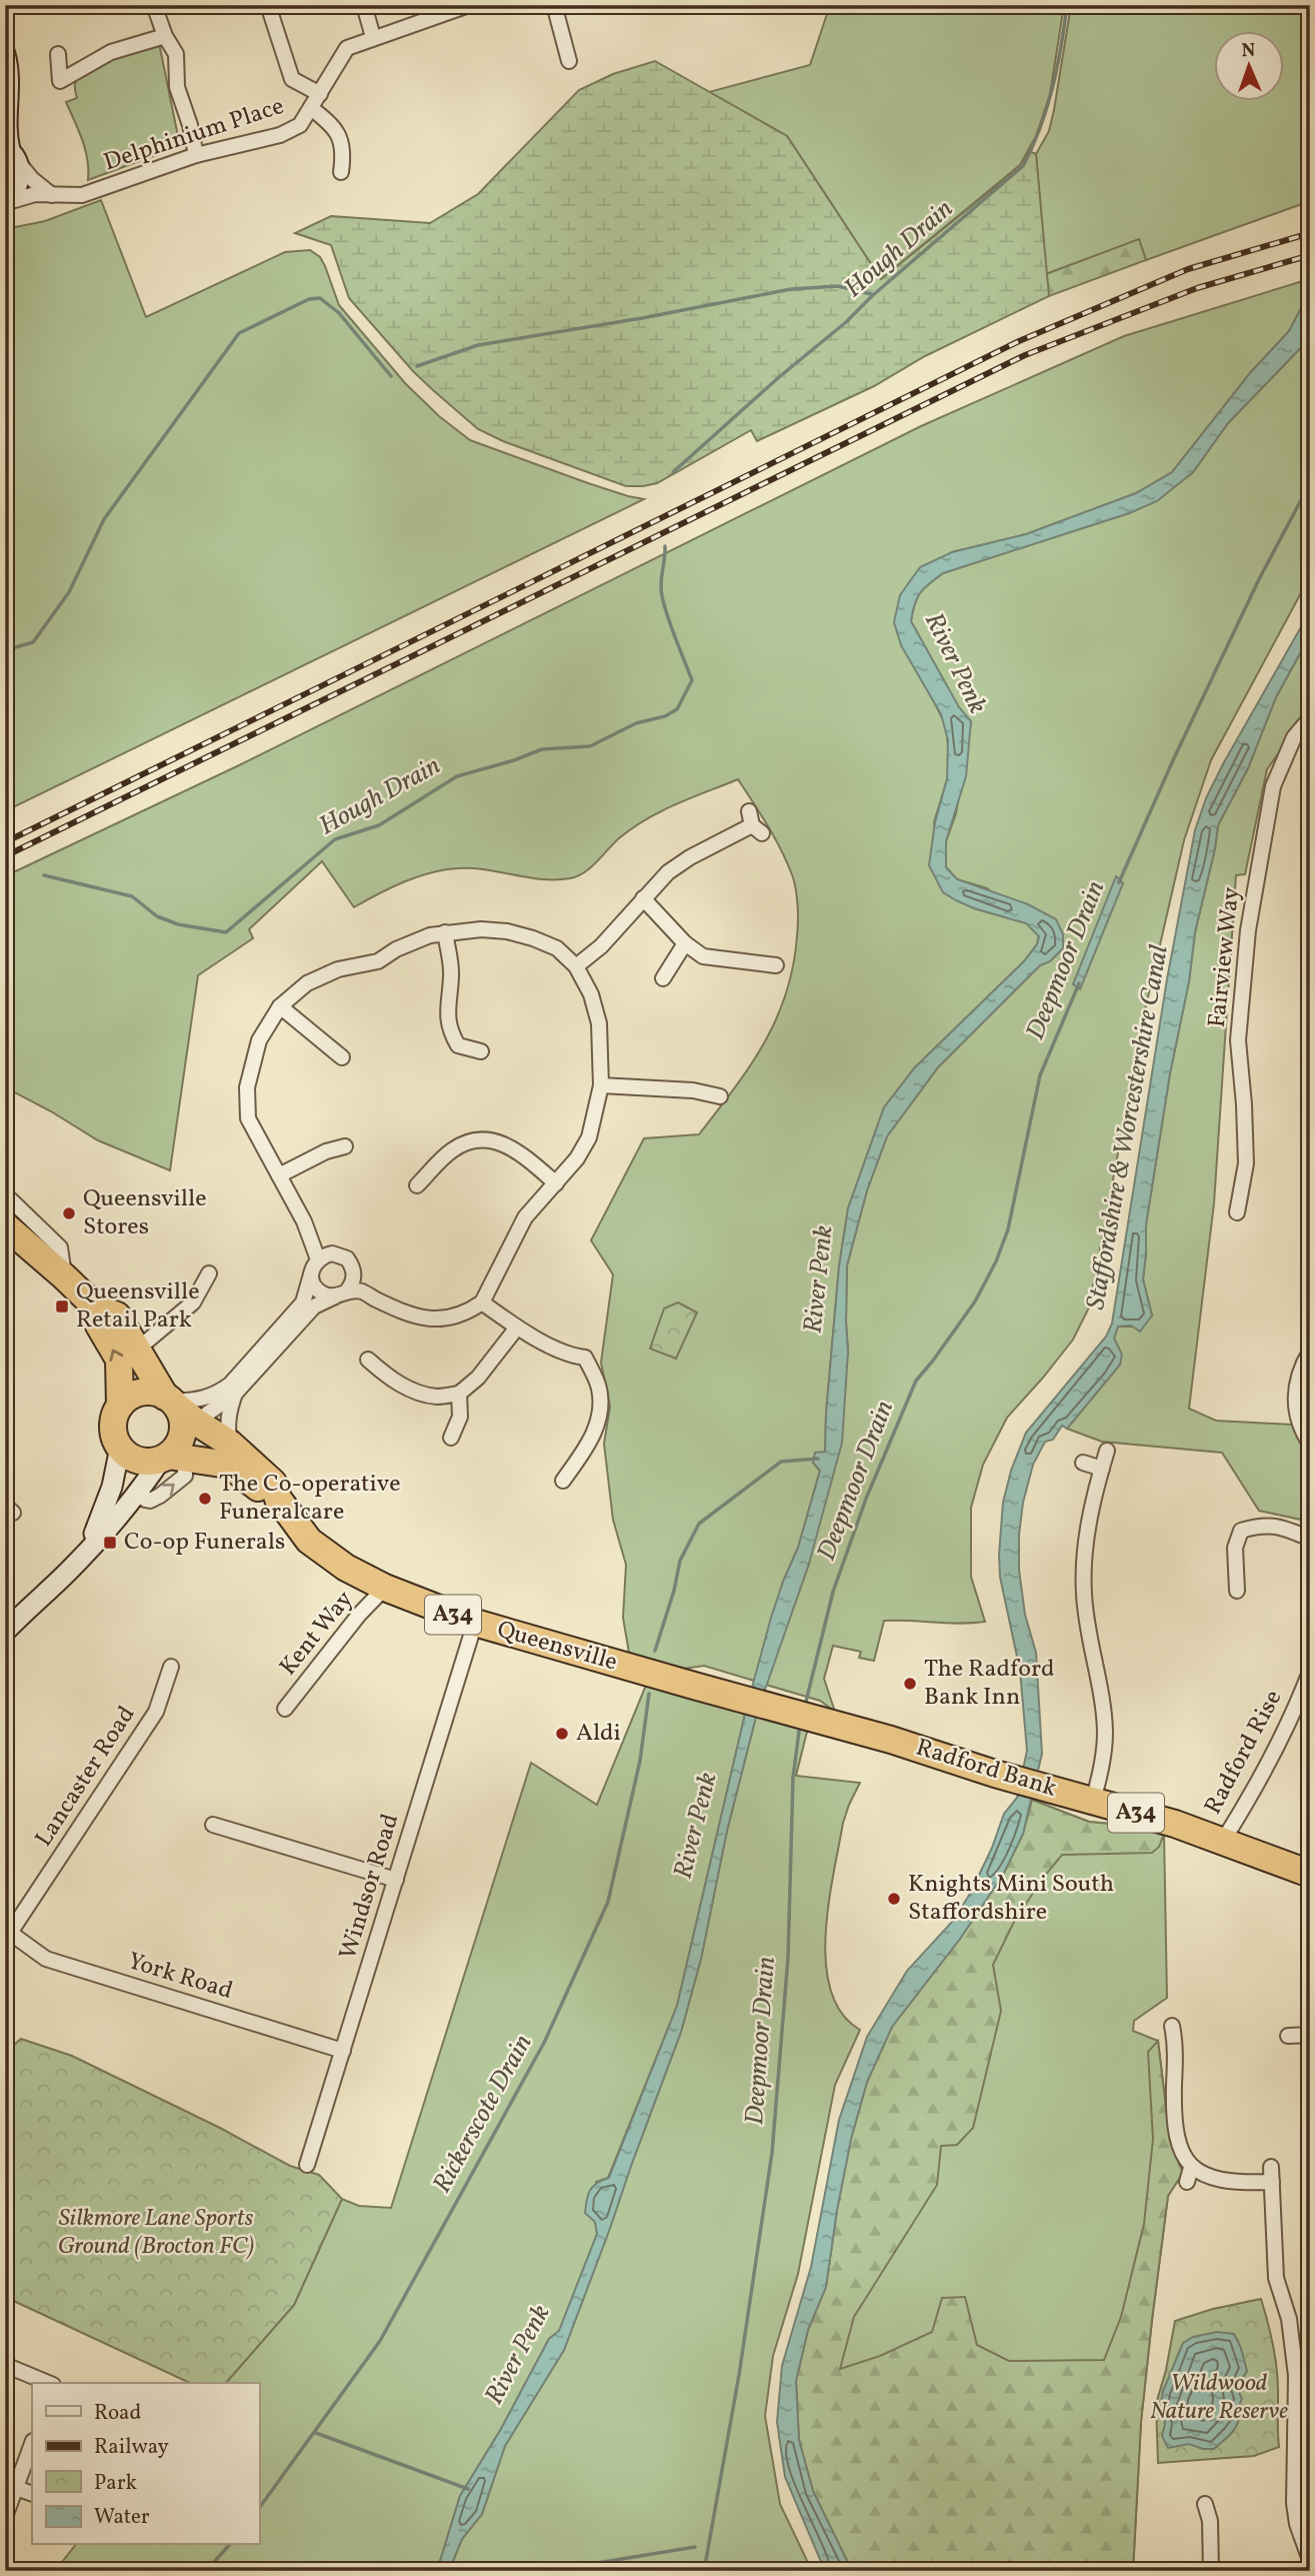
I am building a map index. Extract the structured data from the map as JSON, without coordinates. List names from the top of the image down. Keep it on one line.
{"streets":{"highway":["A34","Queensville","Radford Bank"],"street":["Delphinium Place","Fairview Way","Kent Way","Radford Rise","Lancaster Road","Windsor Road","York Road"]},"crossings":[["A34","Queensville"],["Kent Way","Queensville"],["Queensville","Radford Bank"],["Queensville","Windsor Road"],["Radford Rise","Radford Bank"],["Lancaster Road","York Road"],["Windsor Road","York Road"]],"water":["Hough Drain","River Penk","Deepmoor Drain","Staffordshire & Worcestershire Canal","Rickerscote Drain"],"parks":["Silkmore Lane Sports Ground (Brocton FC)","Wildwood Nature Reserve"],"places":{"other":["Queensville Stores","The Co-operative Funeralcare","The Radford Bank Inn","Aldi","Knights Mini South Staffordshire"],"transit":["Queensville Retail Park","Co-op Funerals"]},"legend":["Road","Railway","Park","Water"],"north":"top"}
